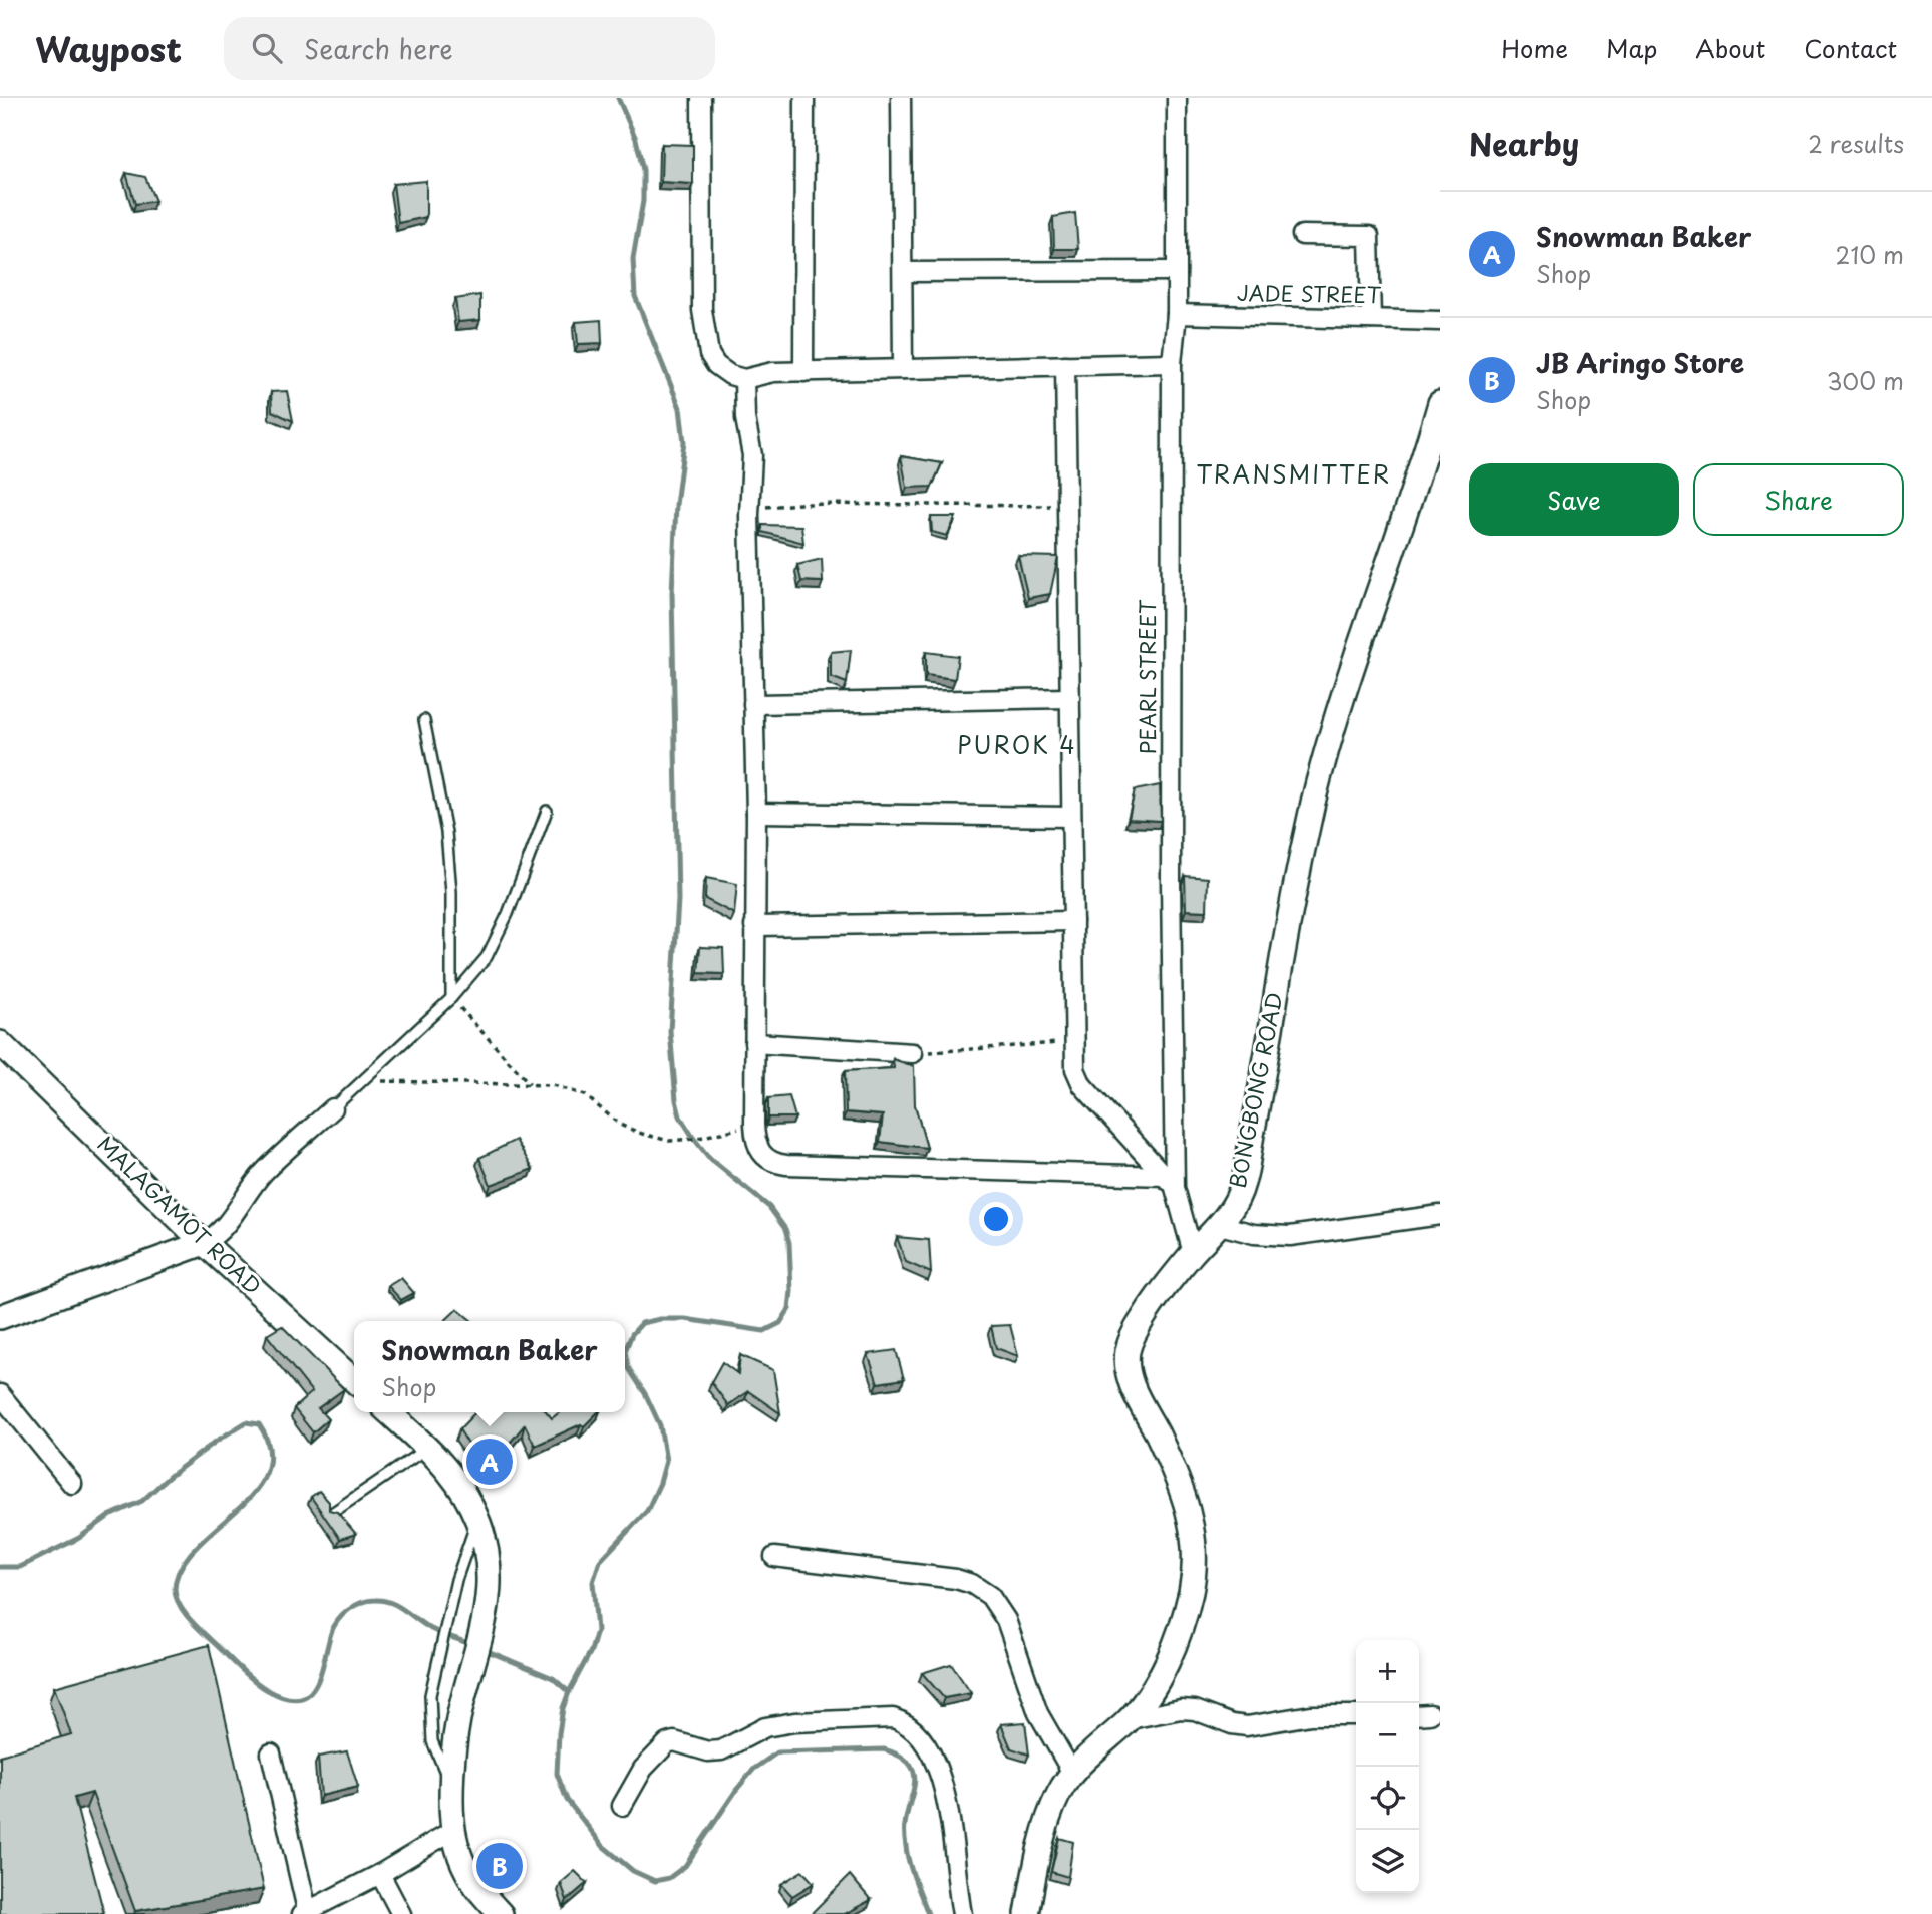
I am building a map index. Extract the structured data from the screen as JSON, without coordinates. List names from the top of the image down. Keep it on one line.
{"streets":{"street":["JADE STREET","PEARL STREET","BONGBONG ROAD","MALAGAMOT ROAD"]},"crossings":[["JADE STREET","PEARL STREET"],["PEARL STREET","BONGBONG ROAD"]],"districts":["TRANSMITTER","PUROK 4"],"page":{"header":"Waypost","search":"Search here","nav":["Home","Map","About","Contact"],"heading":["Nearby","2 results"],"list":[{"mark":"A","name":"Snowman Baker","note":"Shop","value":"210 m"},{"mark":"B","name":"JB Aringo Store","note":"Shop","value":"300 m"}],"buttons":["Save","Share"],"popup":["Snowman Baker","Shop"],"pins":["A","B"],"map_buttons":["+","−"]}}
